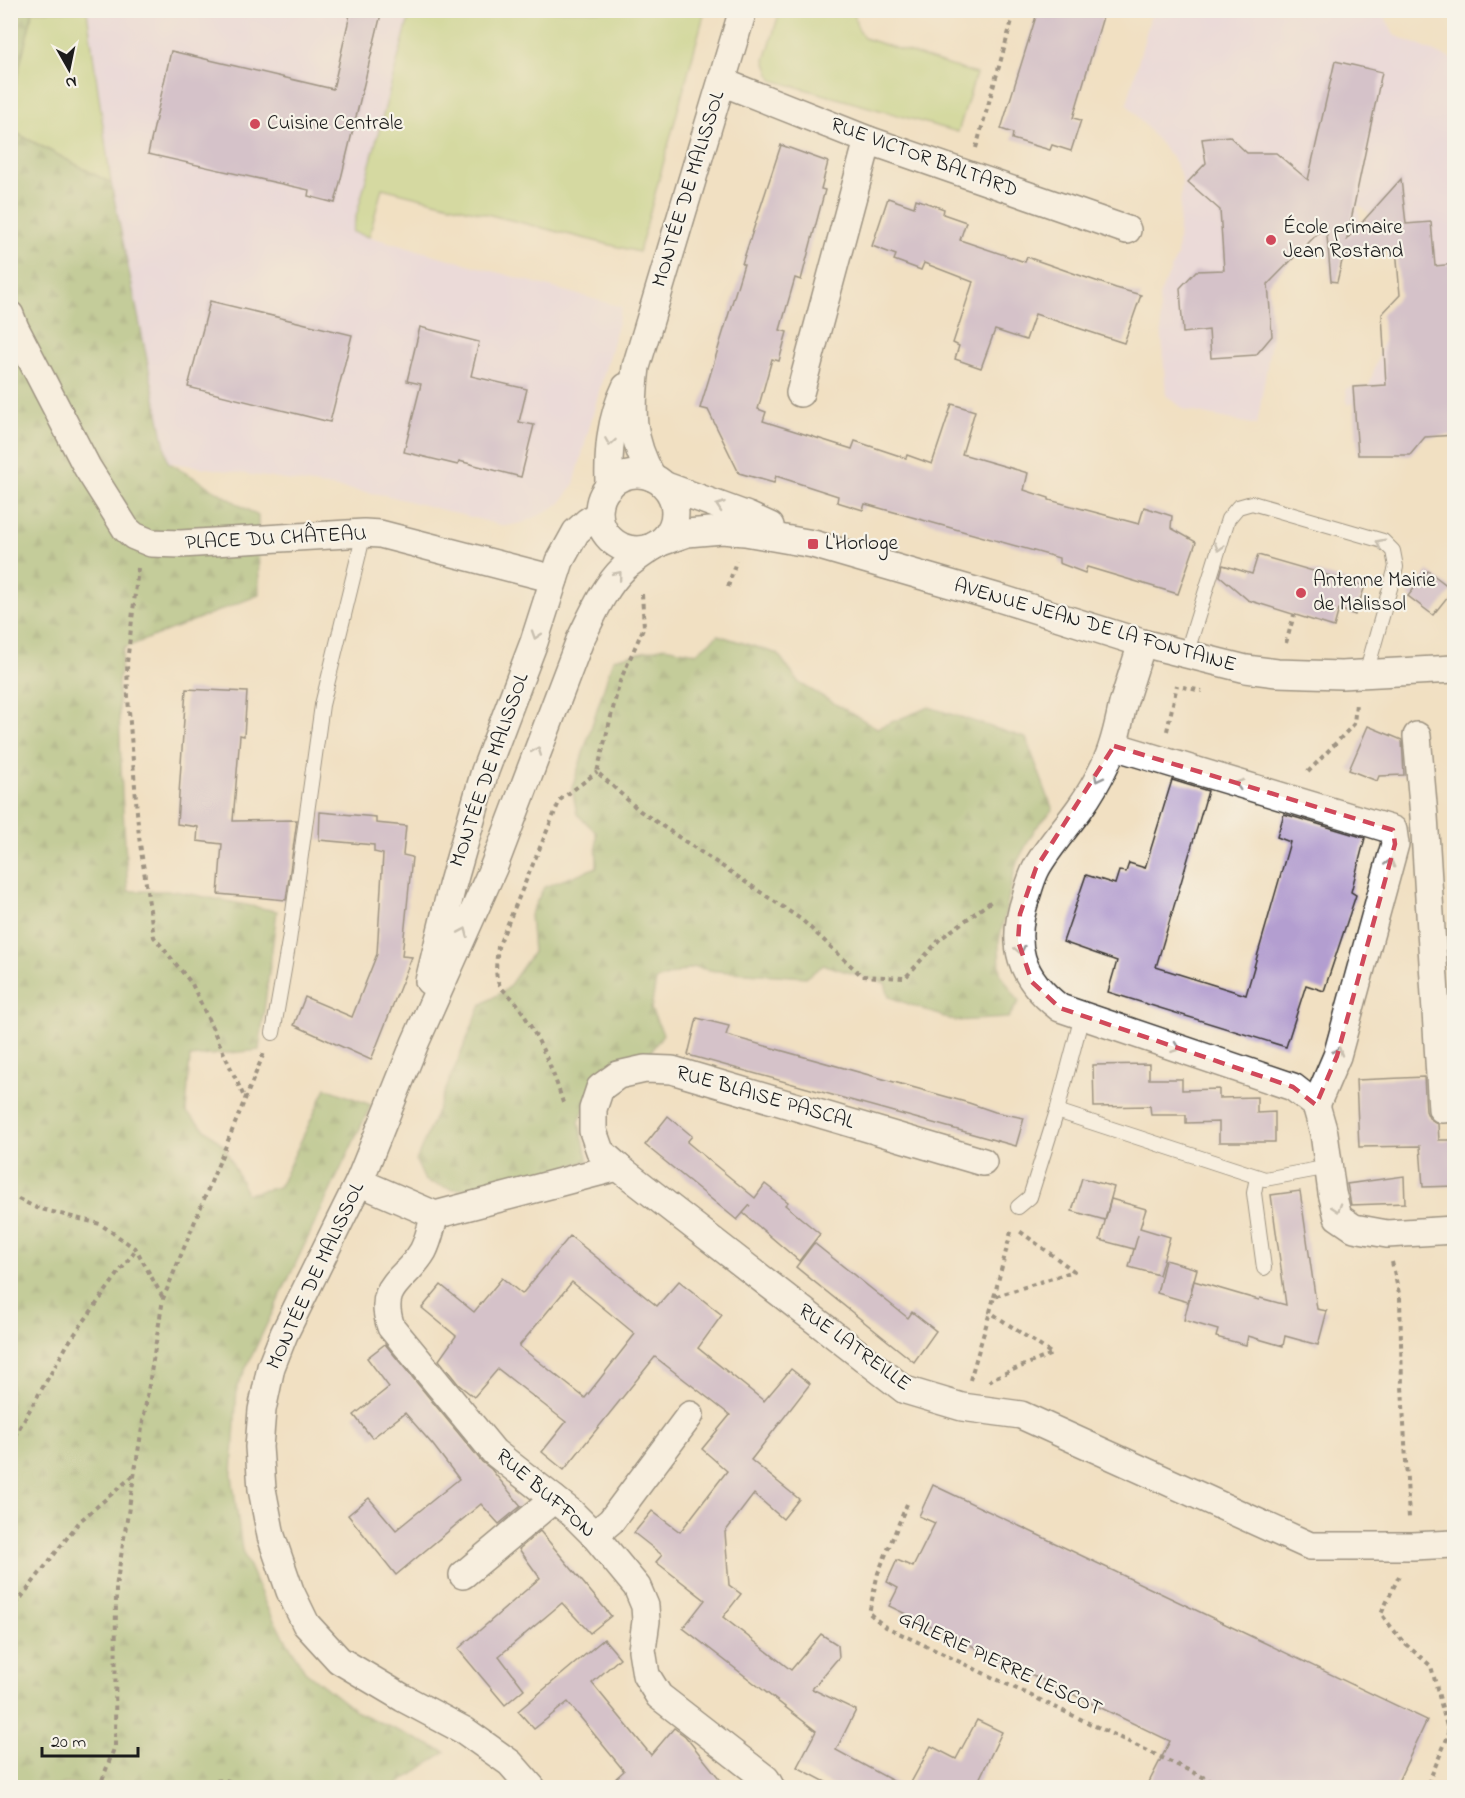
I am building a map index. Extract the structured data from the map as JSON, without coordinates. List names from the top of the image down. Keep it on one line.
{"streets":{"street":["RUE VICTOR BALTARD","MONTÉE DE MALISSOL","PLACE DU CHÂTEAU","AVENUE JEAN DE LA FONTAINE","RUE BLAISE PASCAL","RUE LATREILLE","RUE BUFFON"],"path":["GALERIE PIERRE LESCOT"]},"crossings":[["RUE VICTOR BALTARD","MONTÉE DE MALISSOL"],["MONTÉE DE MALISSOL","PLACE DU CHÂTEAU"],["MONTÉE DE MALISSOL","AVENUE JEAN DE LA FONTAINE"],["RUE BLAISE PASCAL","RUE LATREILLE"]],"places":{"other":["Cuisine Centrale","École primaire Jean Rostand","Antenne Mairie de Malissol"],"transit":["L'Horloge"]},"scale_bar":"20 m","north":"bottom"}
